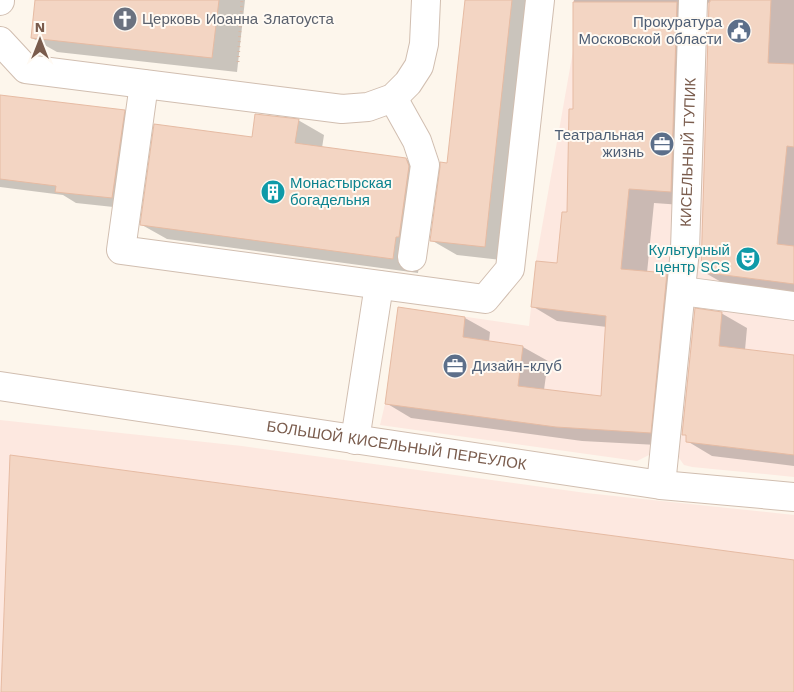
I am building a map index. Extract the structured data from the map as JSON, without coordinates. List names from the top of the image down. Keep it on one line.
{"streets":{"street":["КИСЕЛЬНЫЙ ТУПИК","БОЛЬШОЙ КИСЕЛЬНЫЙ ПЕРЕУЛОК"]},"crossings":[["КИСЕЛЬНЫЙ ТУПИК","БОЛЬШОЙ КИСЕЛЬНЫЙ ПЕРЕУЛОК"]],"places":{"church":["Церковь Иоанна Златоуста"],"public building":["Прокуратура Московской области"],"office":["Театральная жизнь","Дизайн-клуб"],"building":["Монастырская богадельня"],"theatre":["Культурный центр SCS"]},"north":"top"}
